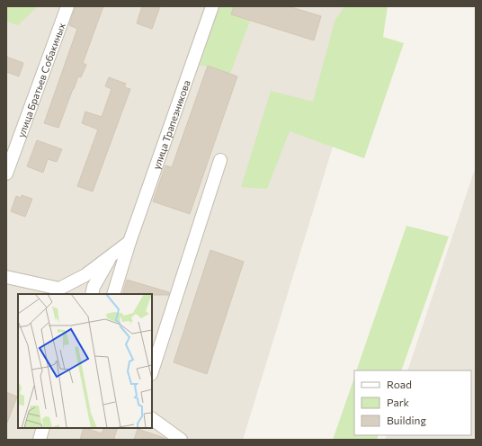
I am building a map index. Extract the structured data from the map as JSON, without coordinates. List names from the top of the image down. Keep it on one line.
{"streets":{"street":["улица Братьев Собакиных","улица Трапезникова"]},"legend":["Road","Park","Building"]}
